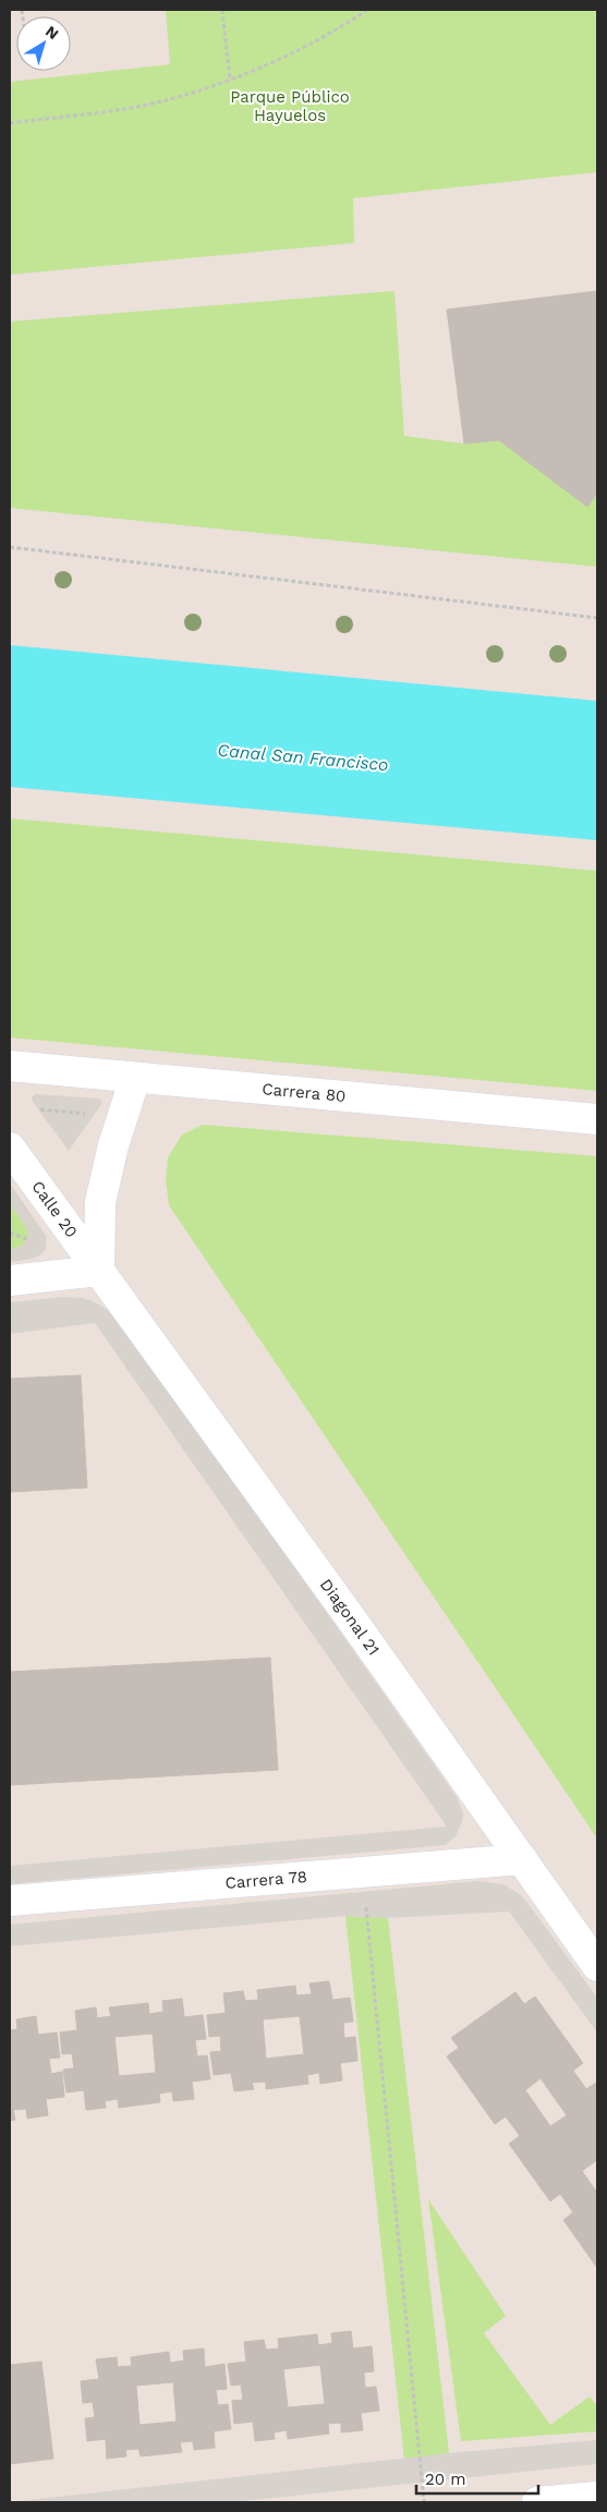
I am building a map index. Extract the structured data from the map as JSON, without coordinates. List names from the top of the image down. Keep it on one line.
{"streets":{"street":["Carrera 80","Calle 20","Diagonal 21","Carrera 78"]},"crossings":[["Calle 20","Diagonal 21"],["Diagonal 21","Carrera 78"]],"water":["Canal San Francisco"],"parks":["Parque Público Hayuelos"],"scale_bar":"20 m","north":"top right"}
